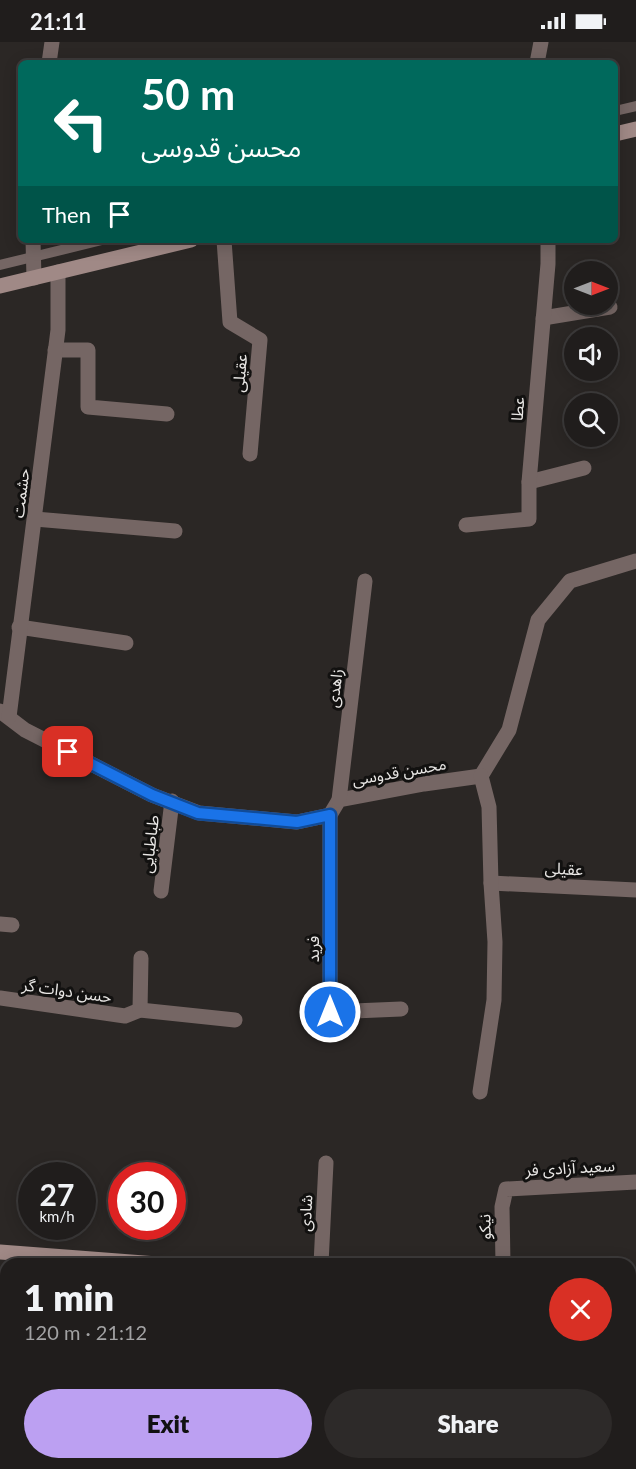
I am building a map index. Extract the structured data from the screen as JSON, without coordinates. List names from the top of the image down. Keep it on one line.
{"streets":{"street":["عقیلی","عطا","حشمت","زاهدی","محسن قدوسی","طباطبایی","فرید","حسن دوات گر","سعید آزادی فر","شادی","نیکو"]},"crossings":[["زاهدی","محسن قدوسی"],["محسن قدوسی","فرید"],["سعید آزادی فر","نیکو"]],"north":"right","page":{"status":"21:11","turn":["50 m","محسن قدوسی"],"then":"Then","speed":"27 km/h","limit":"30","heading":["1 min","120 m · 21:12"],"buttons":["Exit","Share"]}}
